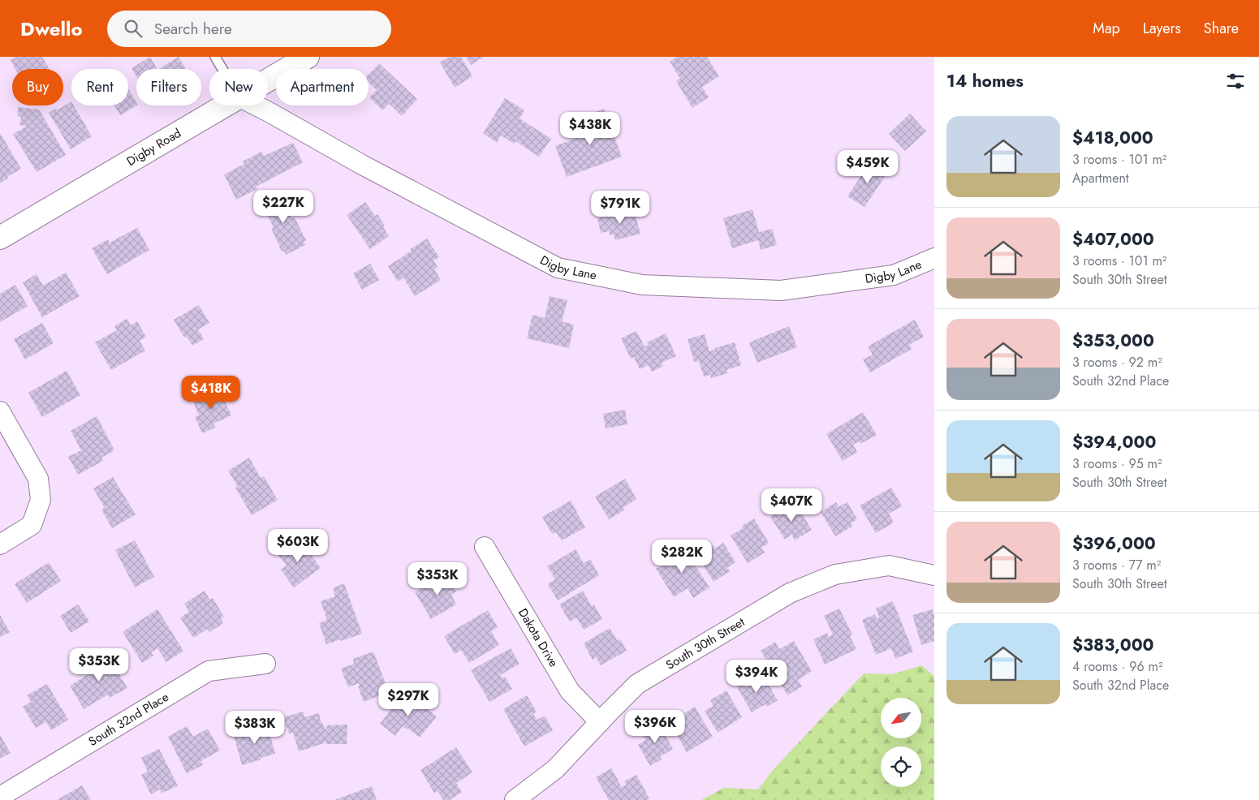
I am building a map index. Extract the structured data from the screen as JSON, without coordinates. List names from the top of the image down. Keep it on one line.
{"streets":{"street":["Digby Road","Digby Lane","Dakota Drive","South 30th Street","South 32nd Place"]},"crossings":[["Dakota Drive","South 30th Street"]],"north":"bottom left","page":{"header":"Dwello","search":"Search here","nav":["Map","Layers","Share"],"heading":"14 homes","chip":["Buy","Rent","Filters","New","Apartment"],"list":[{"name":"$418,000","note":"3 rooms · 101 m² · Apartment"},{"name":"$407,000","note":"3 rooms · 101 m² · South 30th Street"},{"name":"$353,000","note":"3 rooms · 92 m² · South 32nd Place"},{"name":"$394,000","note":"3 rooms · 95 m² · South 30th Street"},{"name":"$396,000","note":"3 rooms · 77 m² · South 30th Street"},{"name":"$383,000","note":"4 rooms · 96 m² · South 32nd Place"}],"price":["$438K","$459K","$227K","$791K","$418K","$407K","$603K","$282K","$353K","$353K","$394K","$297K","$396K","$383K"]}}
